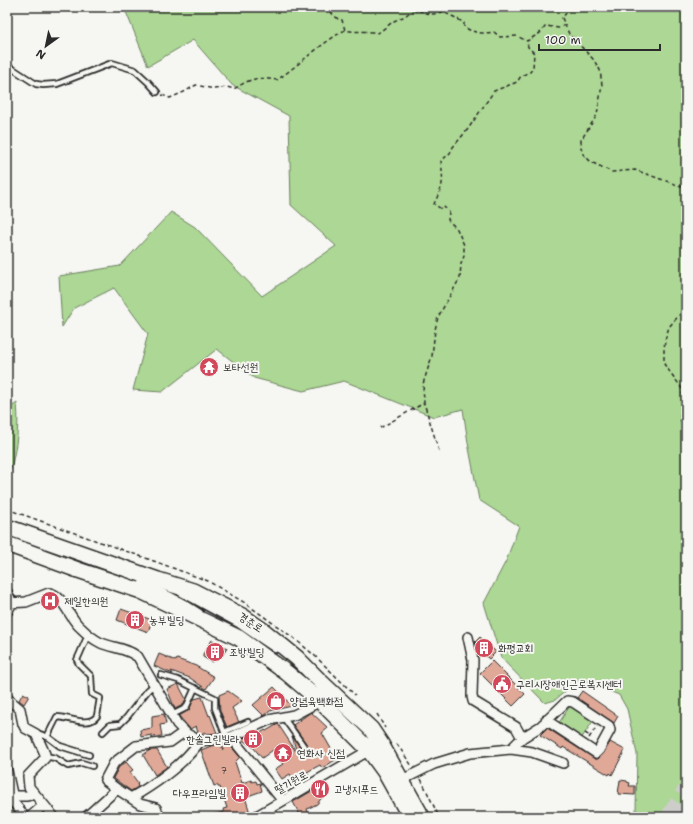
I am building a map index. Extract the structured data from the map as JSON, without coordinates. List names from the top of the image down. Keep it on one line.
{"streets":{"main road":["경춘로"],"street":["딸기원로"]},"crossings":[["경춘로","딸기원로"]],"places":{"temple":["보타선원","연화사 신점"],"hospital":["제일한의원"],"building":["농부빌딩","화평교회","조방빌딩","한솔그린빌라","다우프라임빌"],"public building":["구리시장애인근로복지센터"],"shop":["양념육백화점"],"restaurant":["고냉지푸드"]},"house_numbers":["7"],"scale_bar":"100 m","north":"bottom left"}
